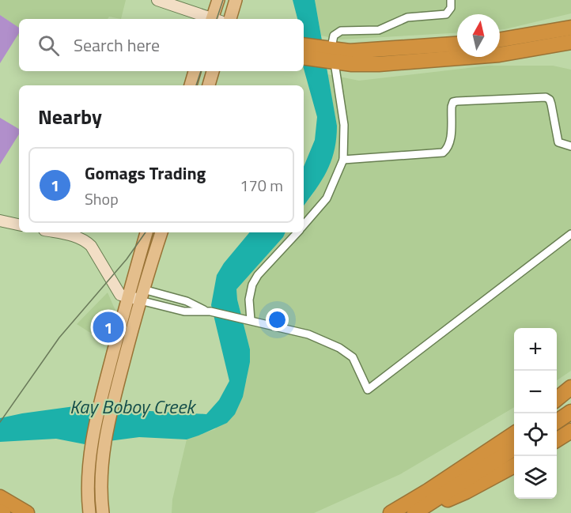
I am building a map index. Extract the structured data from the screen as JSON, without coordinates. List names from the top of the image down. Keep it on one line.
{"water":["Kay Boboy Creek"],"north":"top","page":{"search":"Search here","heading":"Nearby","list":[{"mark":"1","name":"Gomags Trading","note":"Shop","value":"170 m"}],"pins":"1","map_buttons":["+","−"]}}
